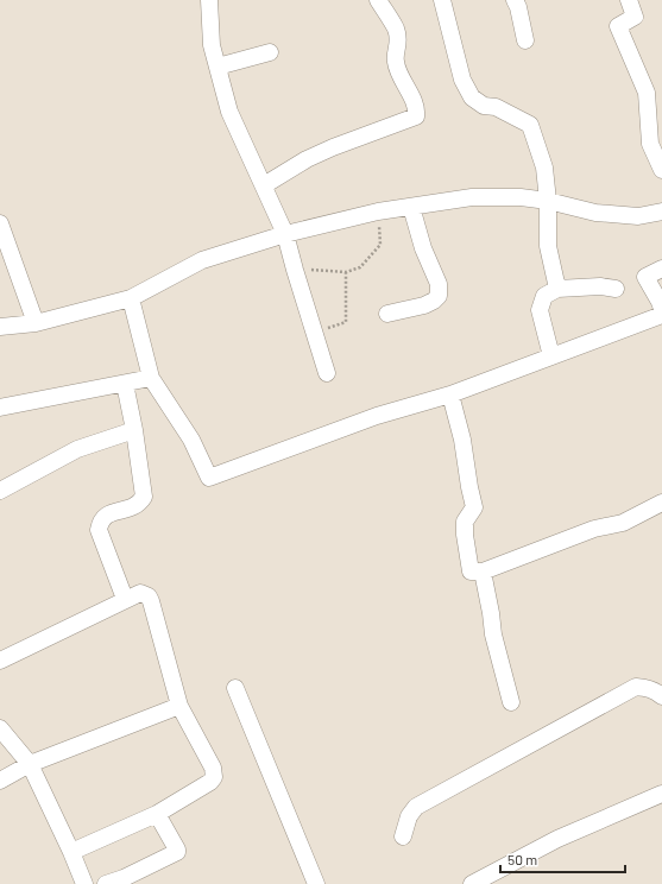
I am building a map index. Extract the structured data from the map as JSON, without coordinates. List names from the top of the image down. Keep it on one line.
{"scale_bar":"50 m"}
